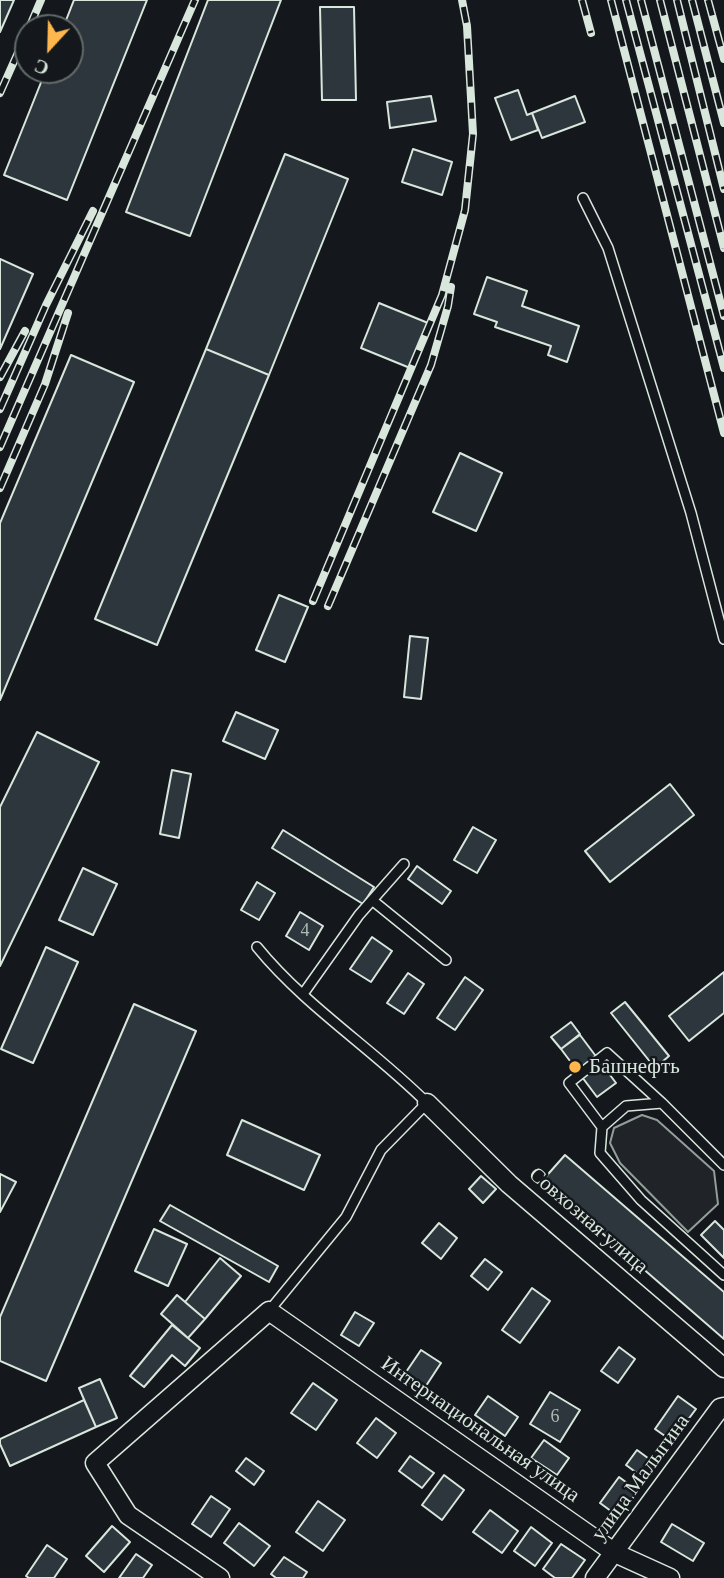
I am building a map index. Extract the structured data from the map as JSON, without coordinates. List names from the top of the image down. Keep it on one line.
{"streets":{"street":["Совхозная улица","Интернациональная улица","улица Малыгина"]},"crossings":[["Интернациональная улица","улица Малыгина"]],"places":["Башнефть"],"house_numbers":["4","6"],"north":"bottom"}
